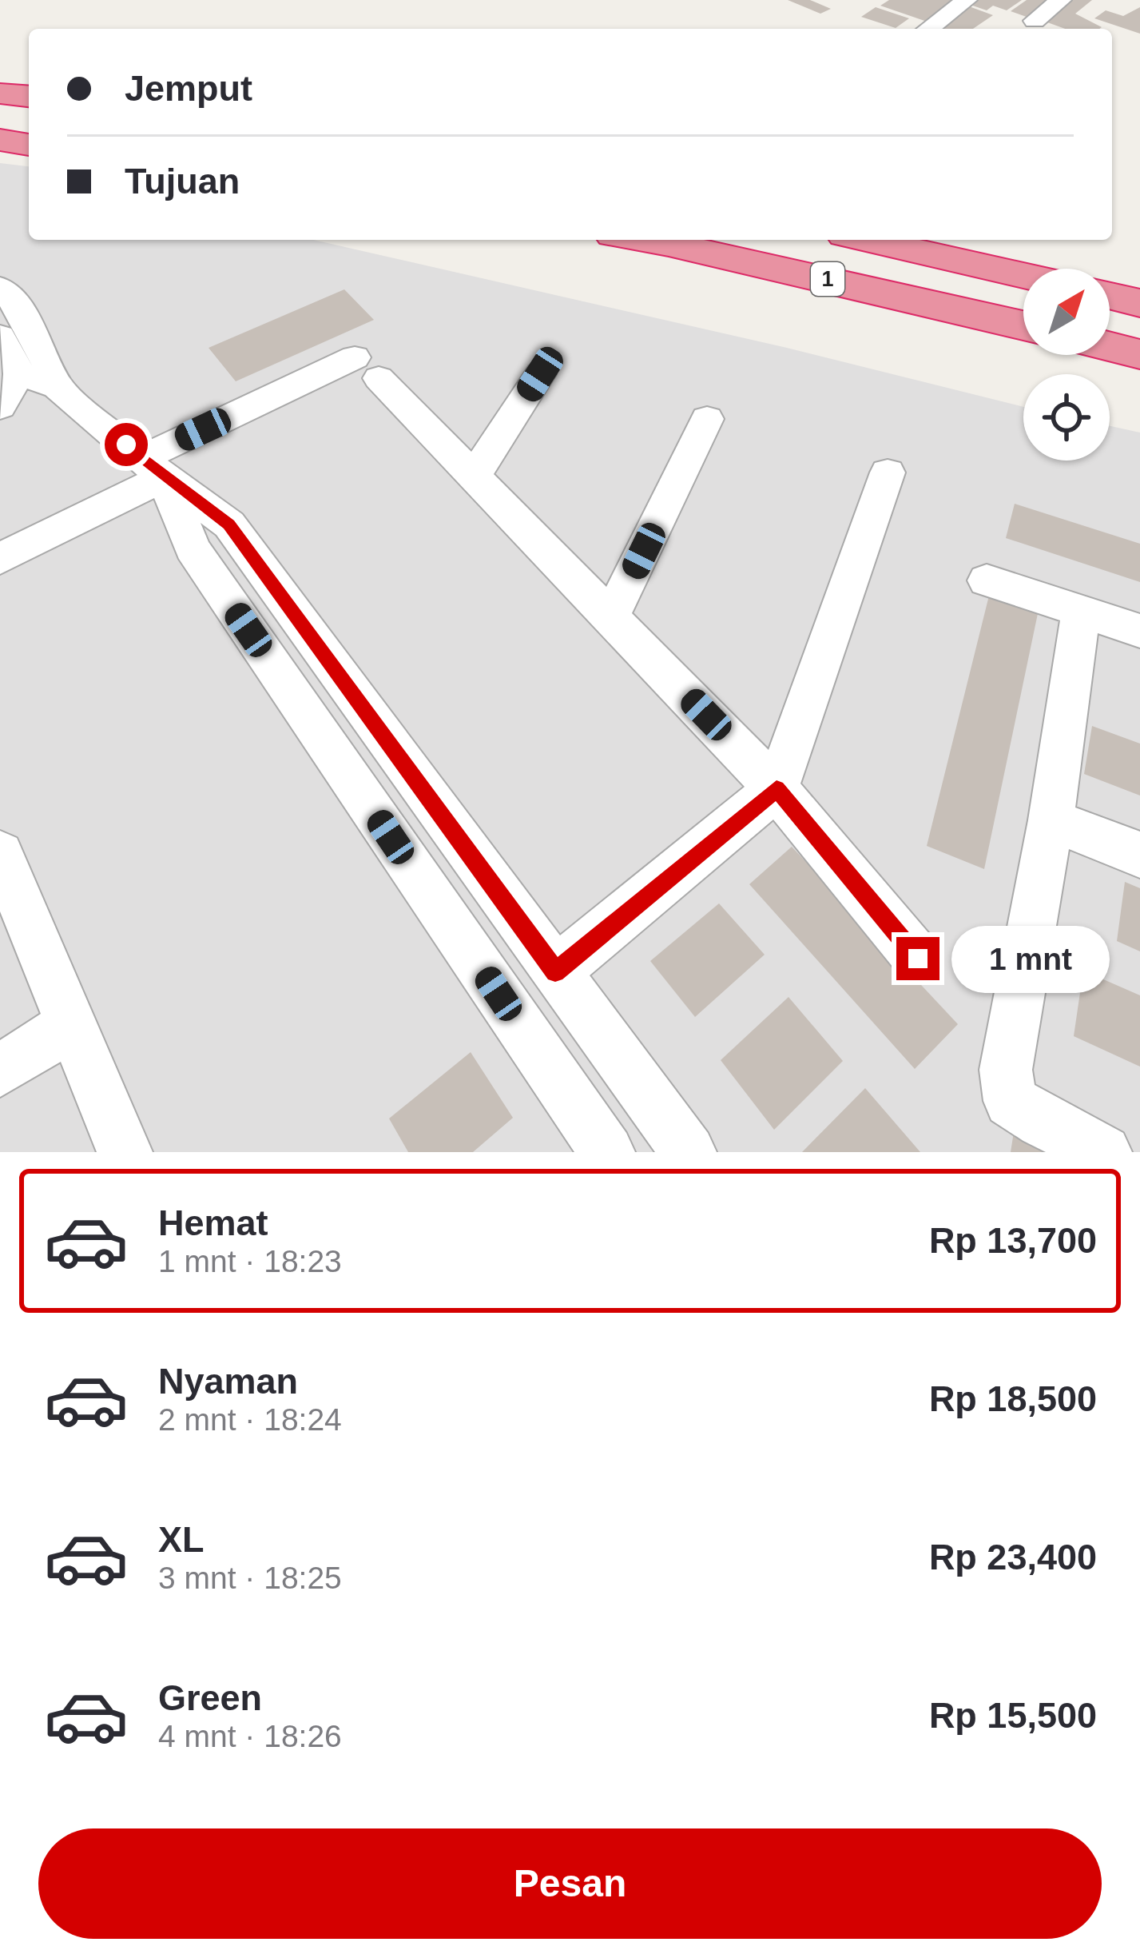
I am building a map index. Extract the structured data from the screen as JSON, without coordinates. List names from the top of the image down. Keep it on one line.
{"streets":{"highway":["1"]},"north":"top right","page":{"banner":["Jemput","Tujuan"],"bubble":"1 mnt","list":[{"name":"Hemat","note":"1 mnt · 18:23","value":"Rp 13,700"},{"name":"Nyaman","note":"2 mnt · 18:24","value":"Rp 18,500"},{"name":"XL","note":"3 mnt · 18:25","value":"Rp 23,400"},{"name":"Green","note":"4 mnt · 18:26","value":"Rp 15,500"}],"buttons":"Pesan"}}
